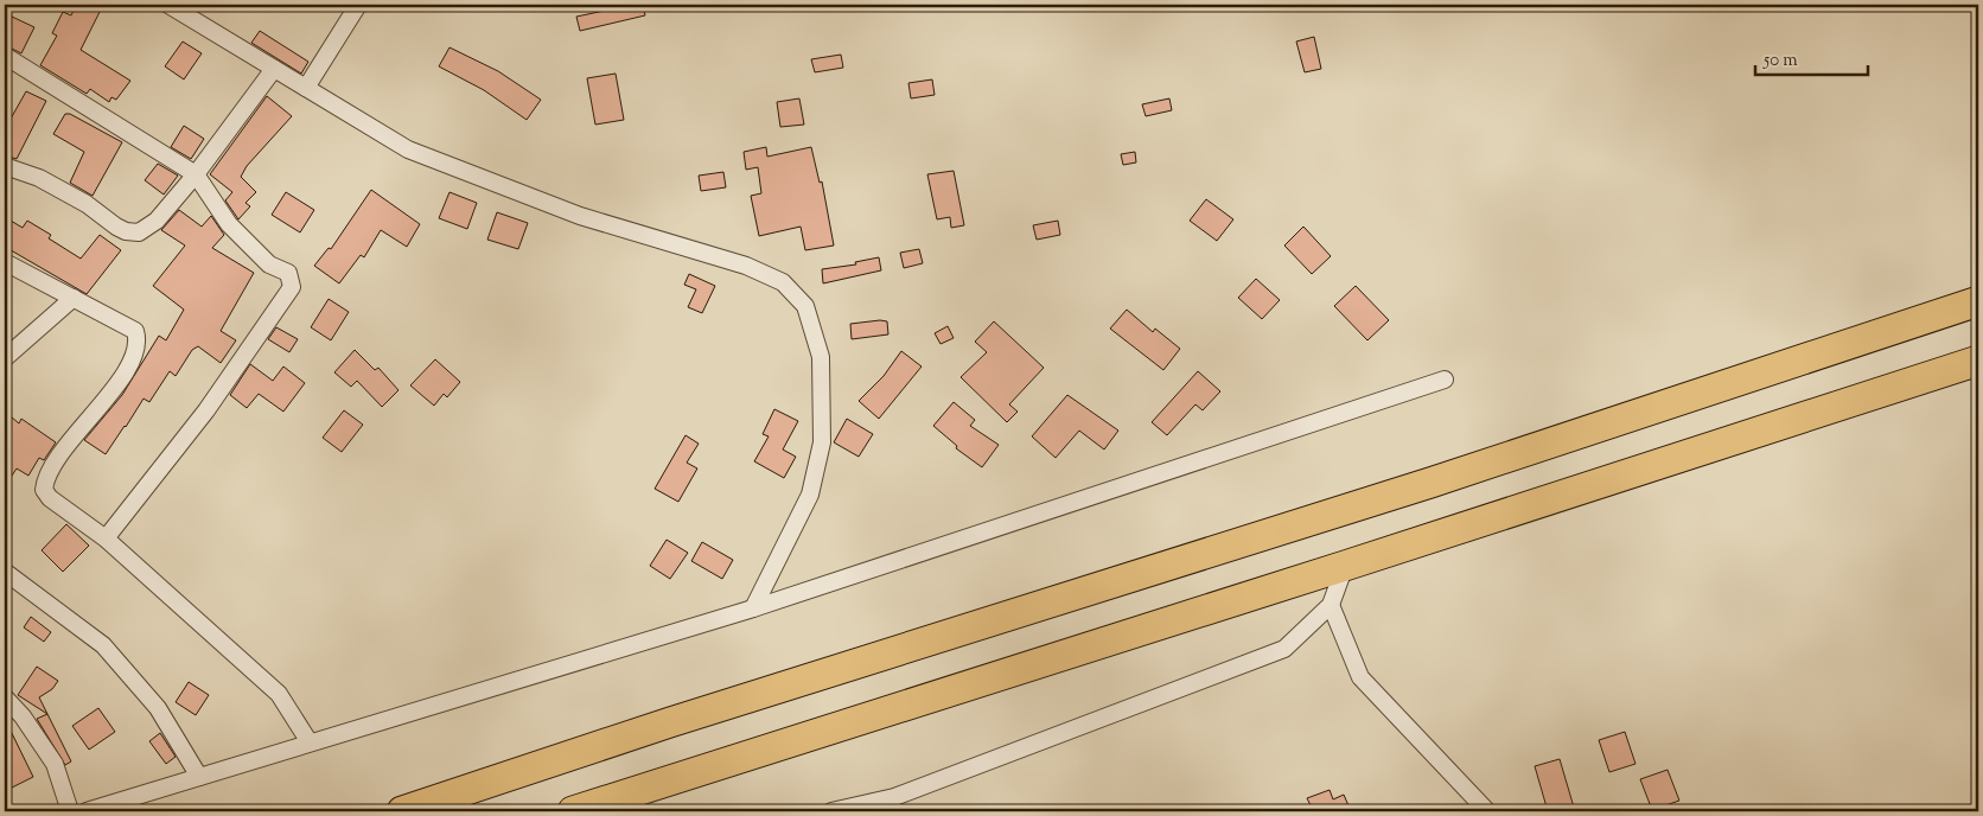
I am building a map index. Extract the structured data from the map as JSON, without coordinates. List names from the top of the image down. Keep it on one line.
{"scale_bar":"50 m"}
